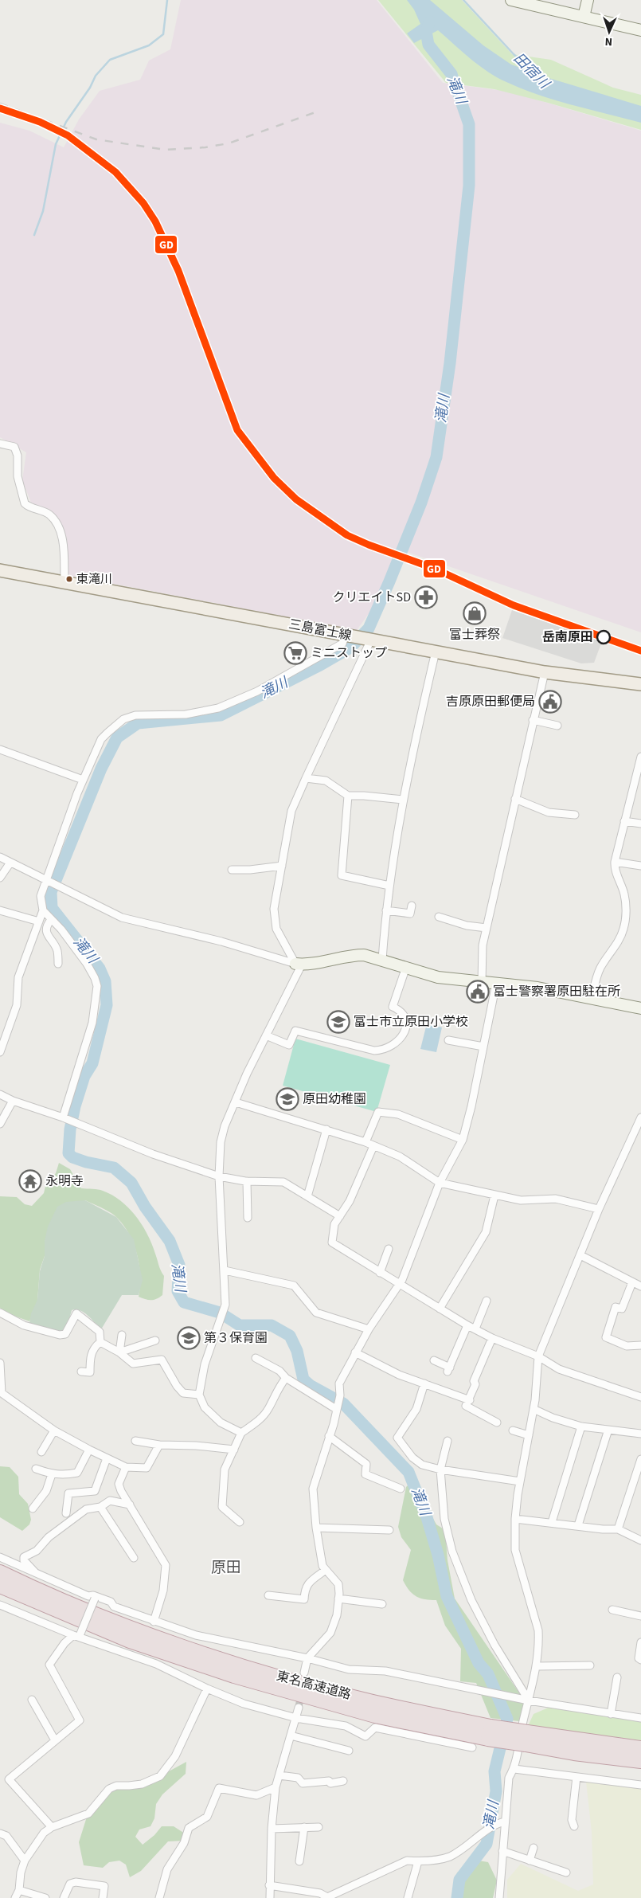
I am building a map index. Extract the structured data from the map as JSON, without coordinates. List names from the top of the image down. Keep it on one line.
{"streets":{"highway":["東名高速道路"],"main road":["三島富士線"]},"districts":["原田"],"water":["田宿川","滝川"],"places":{"other":["東滝川","岳南原田"],"pharmacy":["クリエイトSD"],"shop":["富士葬祭"],"supermarket":["ミニストップ"],"public building":["吉原原田郵便局","富士警察署原田駐在所"],"school or university":["富士市立原田小学校","原田幼稚園","第３保育園"],"temple":["永明寺"]},"lines":["transit line GD"],"north":"bottom"}
